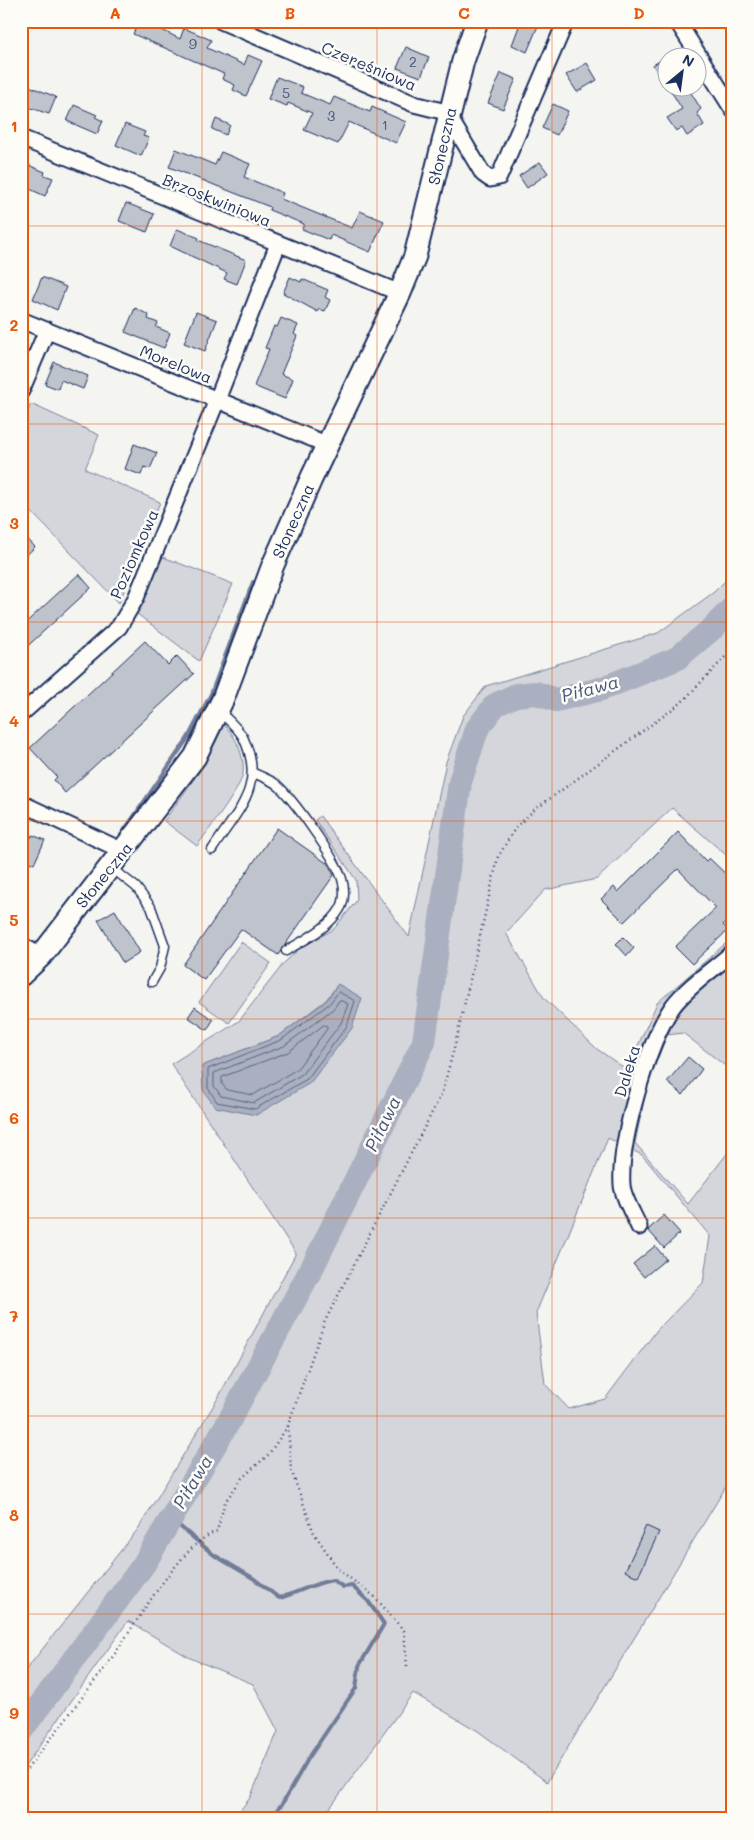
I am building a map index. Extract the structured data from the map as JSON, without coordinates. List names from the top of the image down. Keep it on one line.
{"streets":{"street":["Czereśniowa","Słoneczna","Brzoskwiniowa","Morelowa","Poziomkowa","Daleka"]},"crossings":[["Czereśniowa","Słoneczna"],["Słoneczna","Brzoskwiniowa"],["Brzoskwiniowa","Morelowa"],["Morelowa","Poziomkowa"]],"water":["Piława"],"house_numbers":["9","2","5","3","1"],"north":"top right","grid":{"columns":["A","B","C","D"],"rows":["1","2","3","4","5","6","7","8","9"]}}
